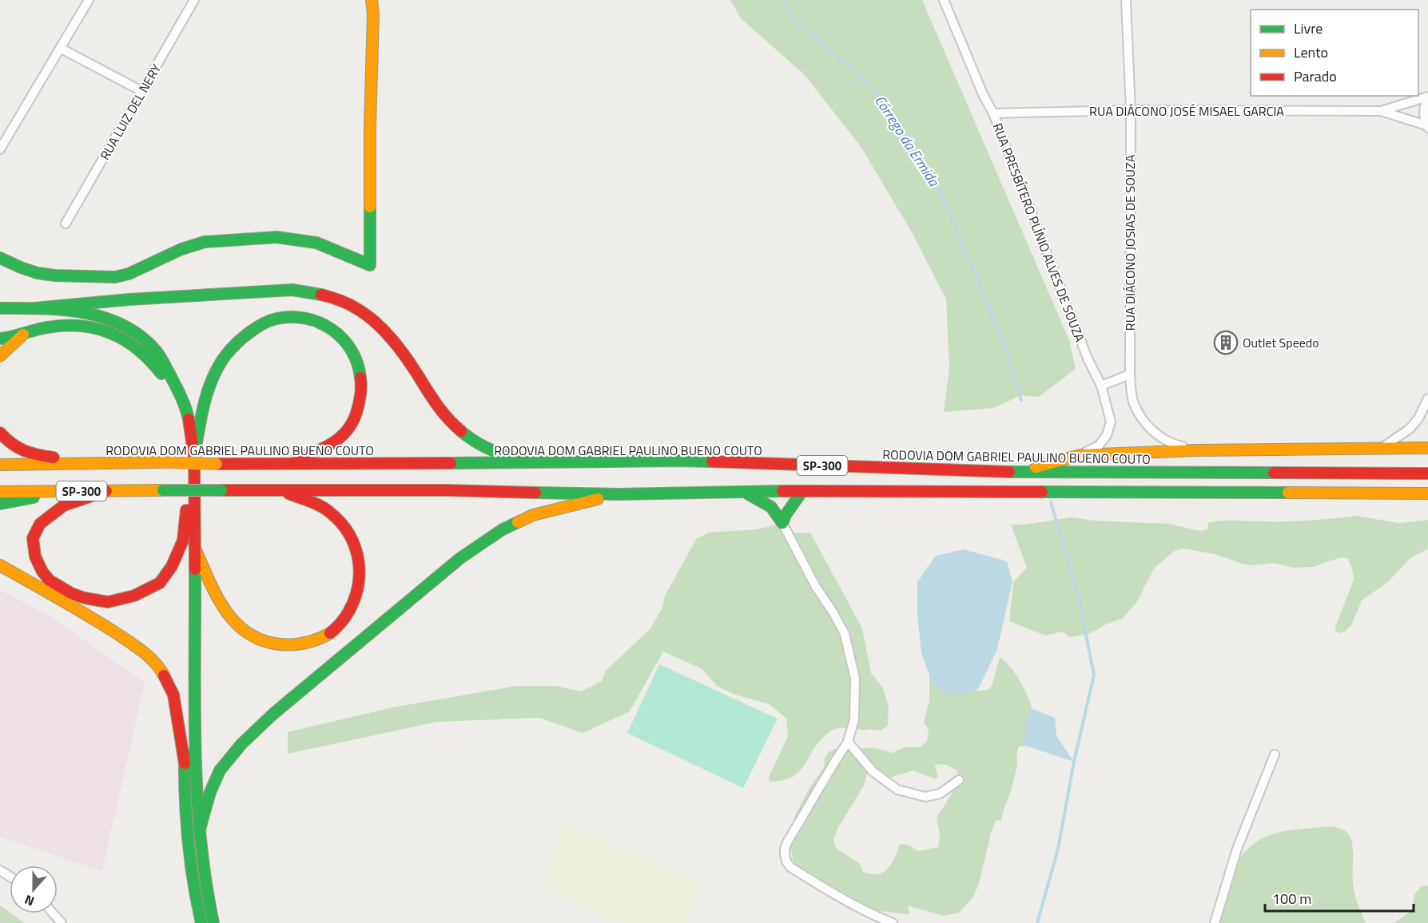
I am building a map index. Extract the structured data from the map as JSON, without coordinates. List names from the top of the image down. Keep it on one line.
{"streets":{"main road":["RODOVIA DOM GABRIEL PAULINO BUENO COUTO","SP-300"],"street":["RUA DIÁCONO JOSÉ MISAEL GARCIA","RUA LUIZ DEL NERY","RUA PRESBÍTERO PLÍNIO ALVES DE SOUZA","RUA DIÁCONO JOSIAS DE SOUZA"]},"crossings":[["RUA DIÁCONO JOSÉ MISAEL GARCIA","RUA PRESBÍTERO PLÍNIO ALVES DE SOUZA"],["RUA DIÁCONO JOSÉ MISAEL GARCIA","RUA DIÁCONO JOSIAS DE SOUZA"]],"water":["Córrego da Ermida"],"places":{"building":["Outlet Speedo"]},"legend":["Livre","Lento","Parado"],"scale_bar":"100 m","north":"bottom"}
